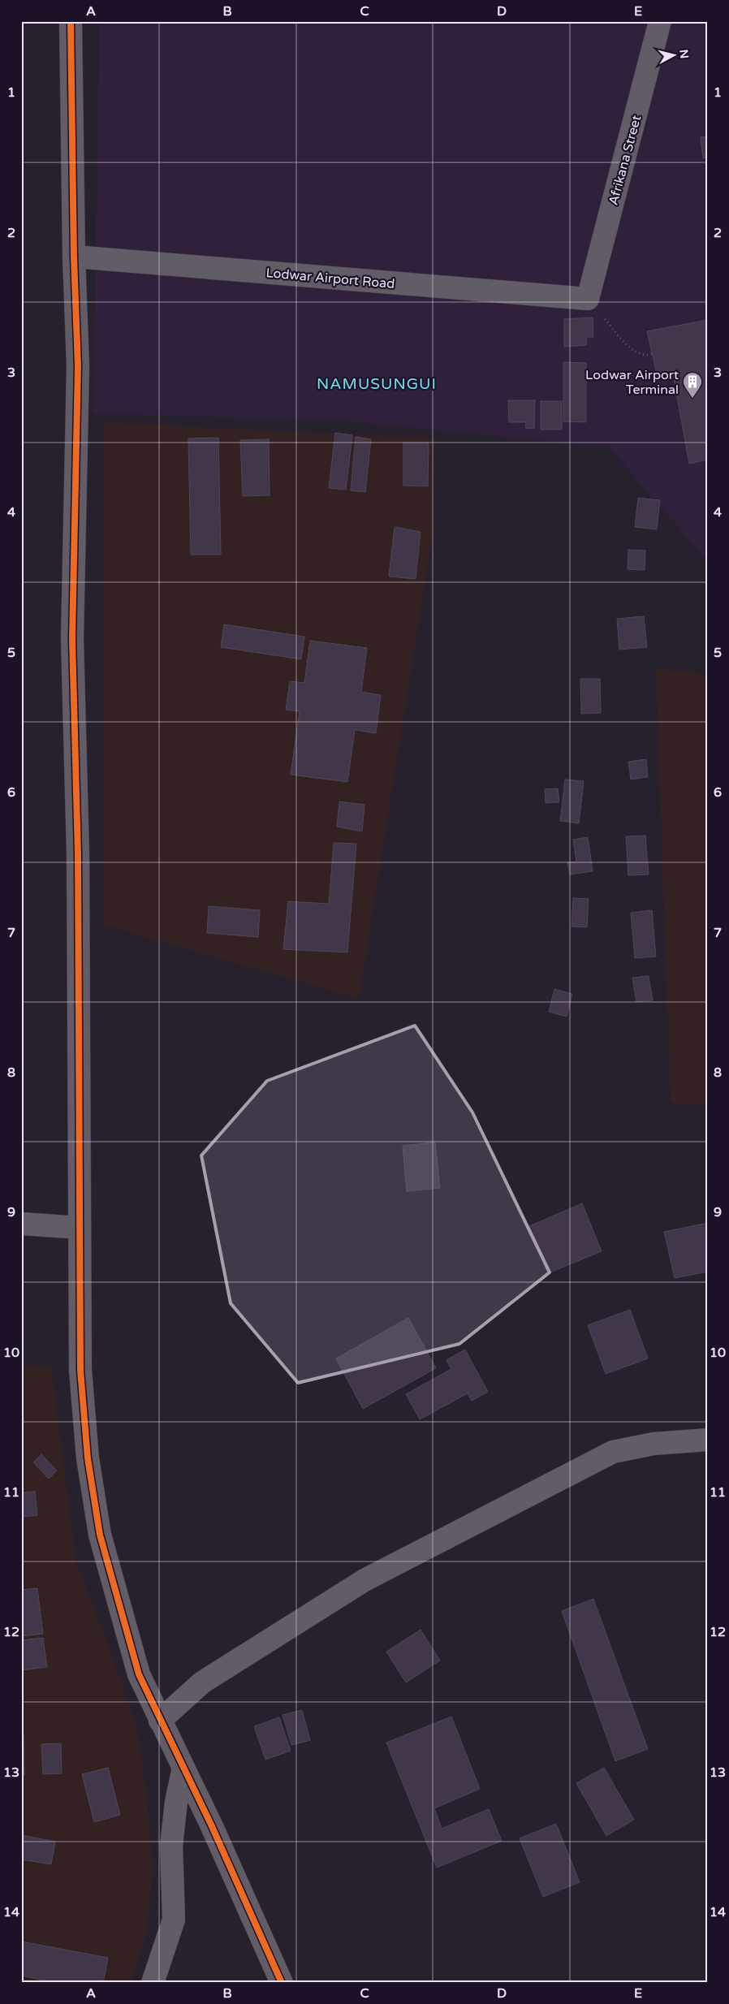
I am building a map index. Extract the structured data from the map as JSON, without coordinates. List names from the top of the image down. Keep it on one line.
{"streets":{"street":["Afrikana Street","Lodwar Airport Road"]},"crossings":[["Afrikana Street","Lodwar Airport Road"]],"districts":["NAMUSUNGUI"],"places":{"building":["Lodwar Airport Terminal"]},"north":"right","grid":{"columns":["A","B","C","D","E"],"rows":["1","2","3","4","5","6","7","8","9","10","11","12","13","14"]}}
